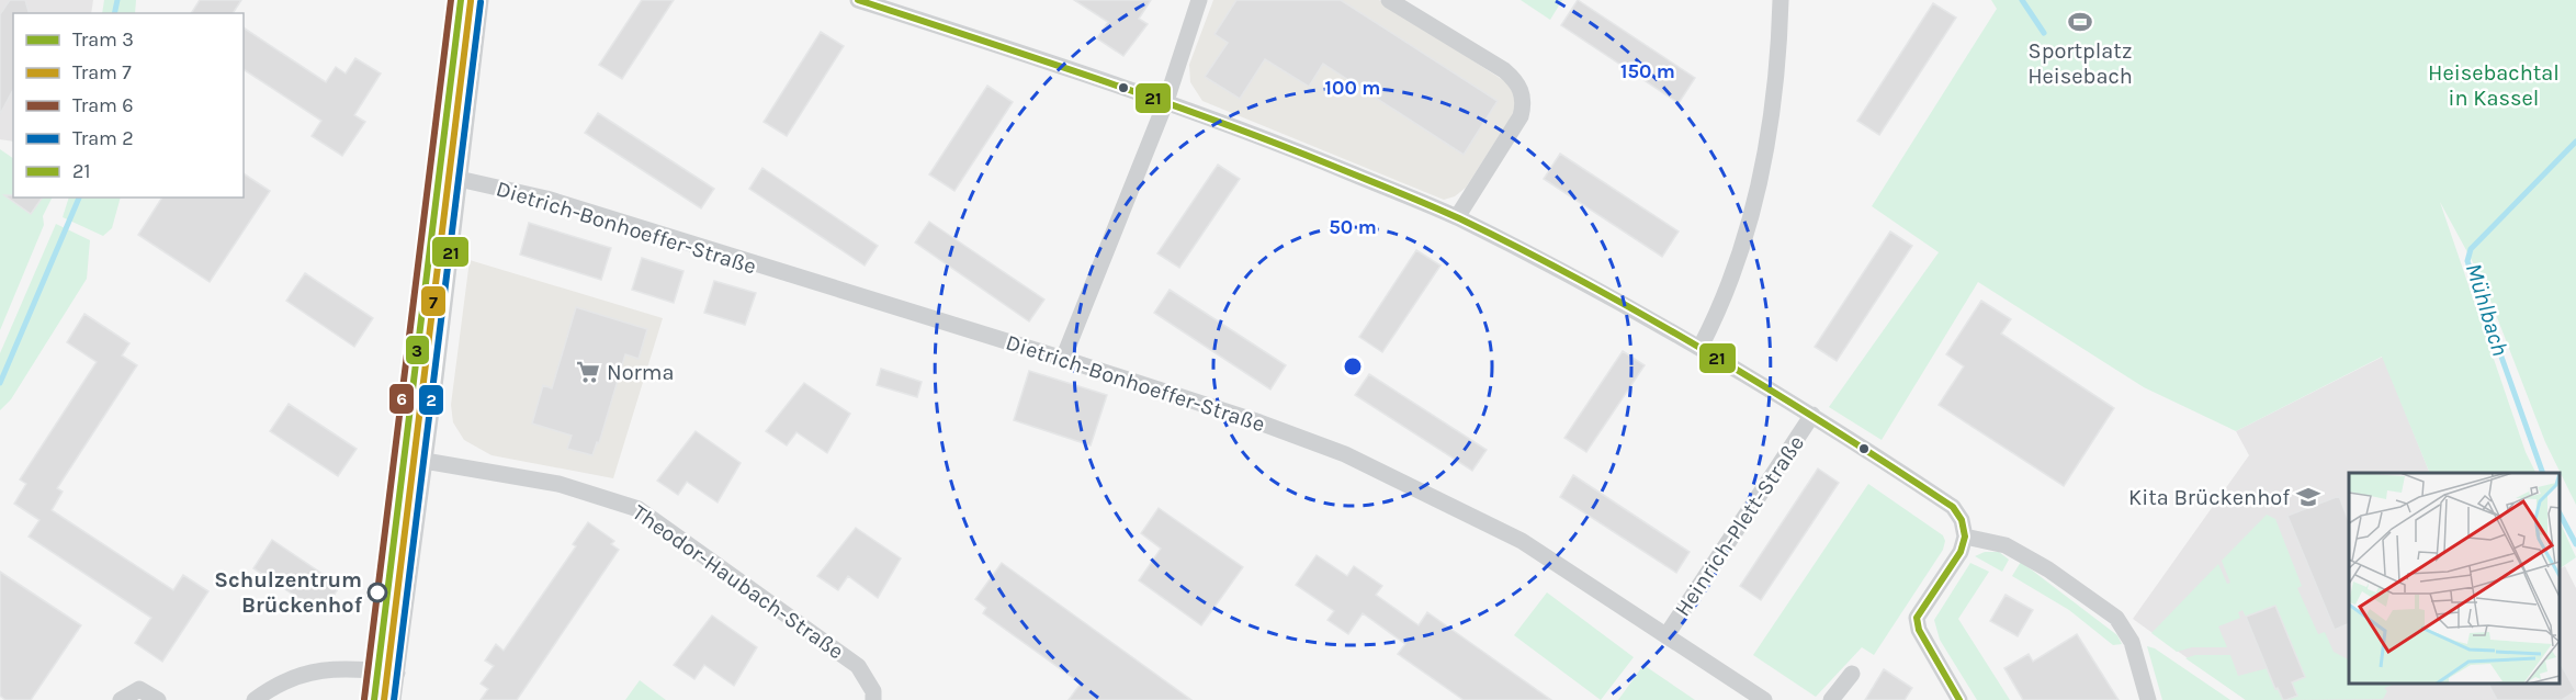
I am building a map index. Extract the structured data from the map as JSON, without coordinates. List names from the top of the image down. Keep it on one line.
{"streets":{"street":["Dietrich-Bonhoeffer-Straße","Heinrich-Plett-Straße","Theodor-Haubach-Straße"]},"crossings":[["Dietrich-Bonhoeffer-Straße","Heinrich-Plett-Straße"]],"water":["Mühlbach"],"parks":["Heisebachtal in Kassel"],"places":{"sports":["Sportplatz Heisebach"],"supermarket":["Norma"],"school or university":["Kita Brückenhof"],"other":["Schulzentrum Brückenhof"]},"lines":["tram line 3","tram line 6","transit line 21","tram line 7","tram line 2"],"legend":["Tram 3","Tram 7","Tram 6","Tram 2","21"],"rings":["150 m","100 m","50 m"]}
